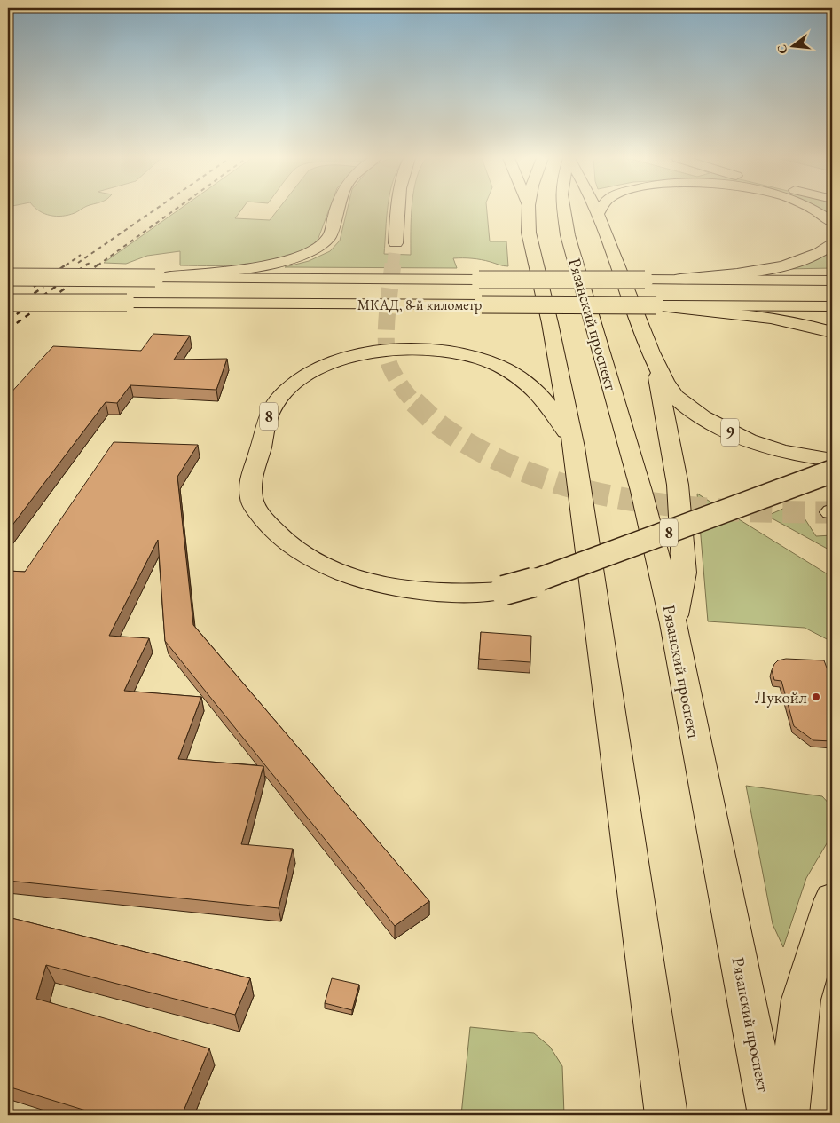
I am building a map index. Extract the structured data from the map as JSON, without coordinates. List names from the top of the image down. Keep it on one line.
{"streets":{"main road":["МКАД, 8-й километр","Рязанский проспект","8","9"]},"places":["Лукойл"],"north":"left"}
